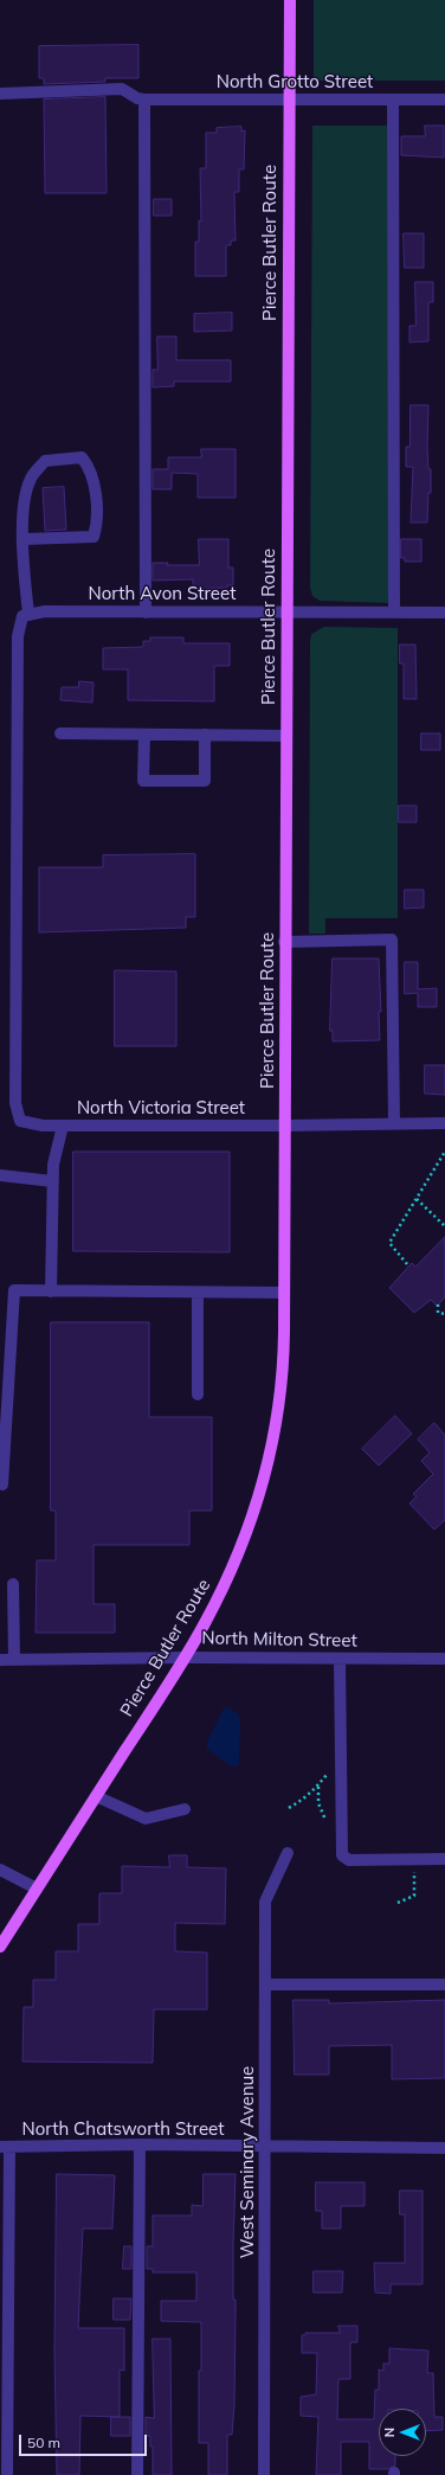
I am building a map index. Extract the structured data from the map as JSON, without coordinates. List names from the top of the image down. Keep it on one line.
{"streets":{"main road":["Pierce Butler Route"],"street":["North Grotto Street","North Avon Street","North Victoria Street","North Milton Street","North Chatsworth Street","West Seminary Avenue"]},"crossings":[["North Grotto Street","Pierce Butler Route"],["Pierce Butler Route","North Avon Street"],["Pierce Butler Route","North Victoria Street"],["Pierce Butler Route","North Milton Street"],["North Avon Street","North Victoria Street"],["North Chatsworth Street","West Seminary Avenue"]],"scale_bar":"50 m","north":"left"}
